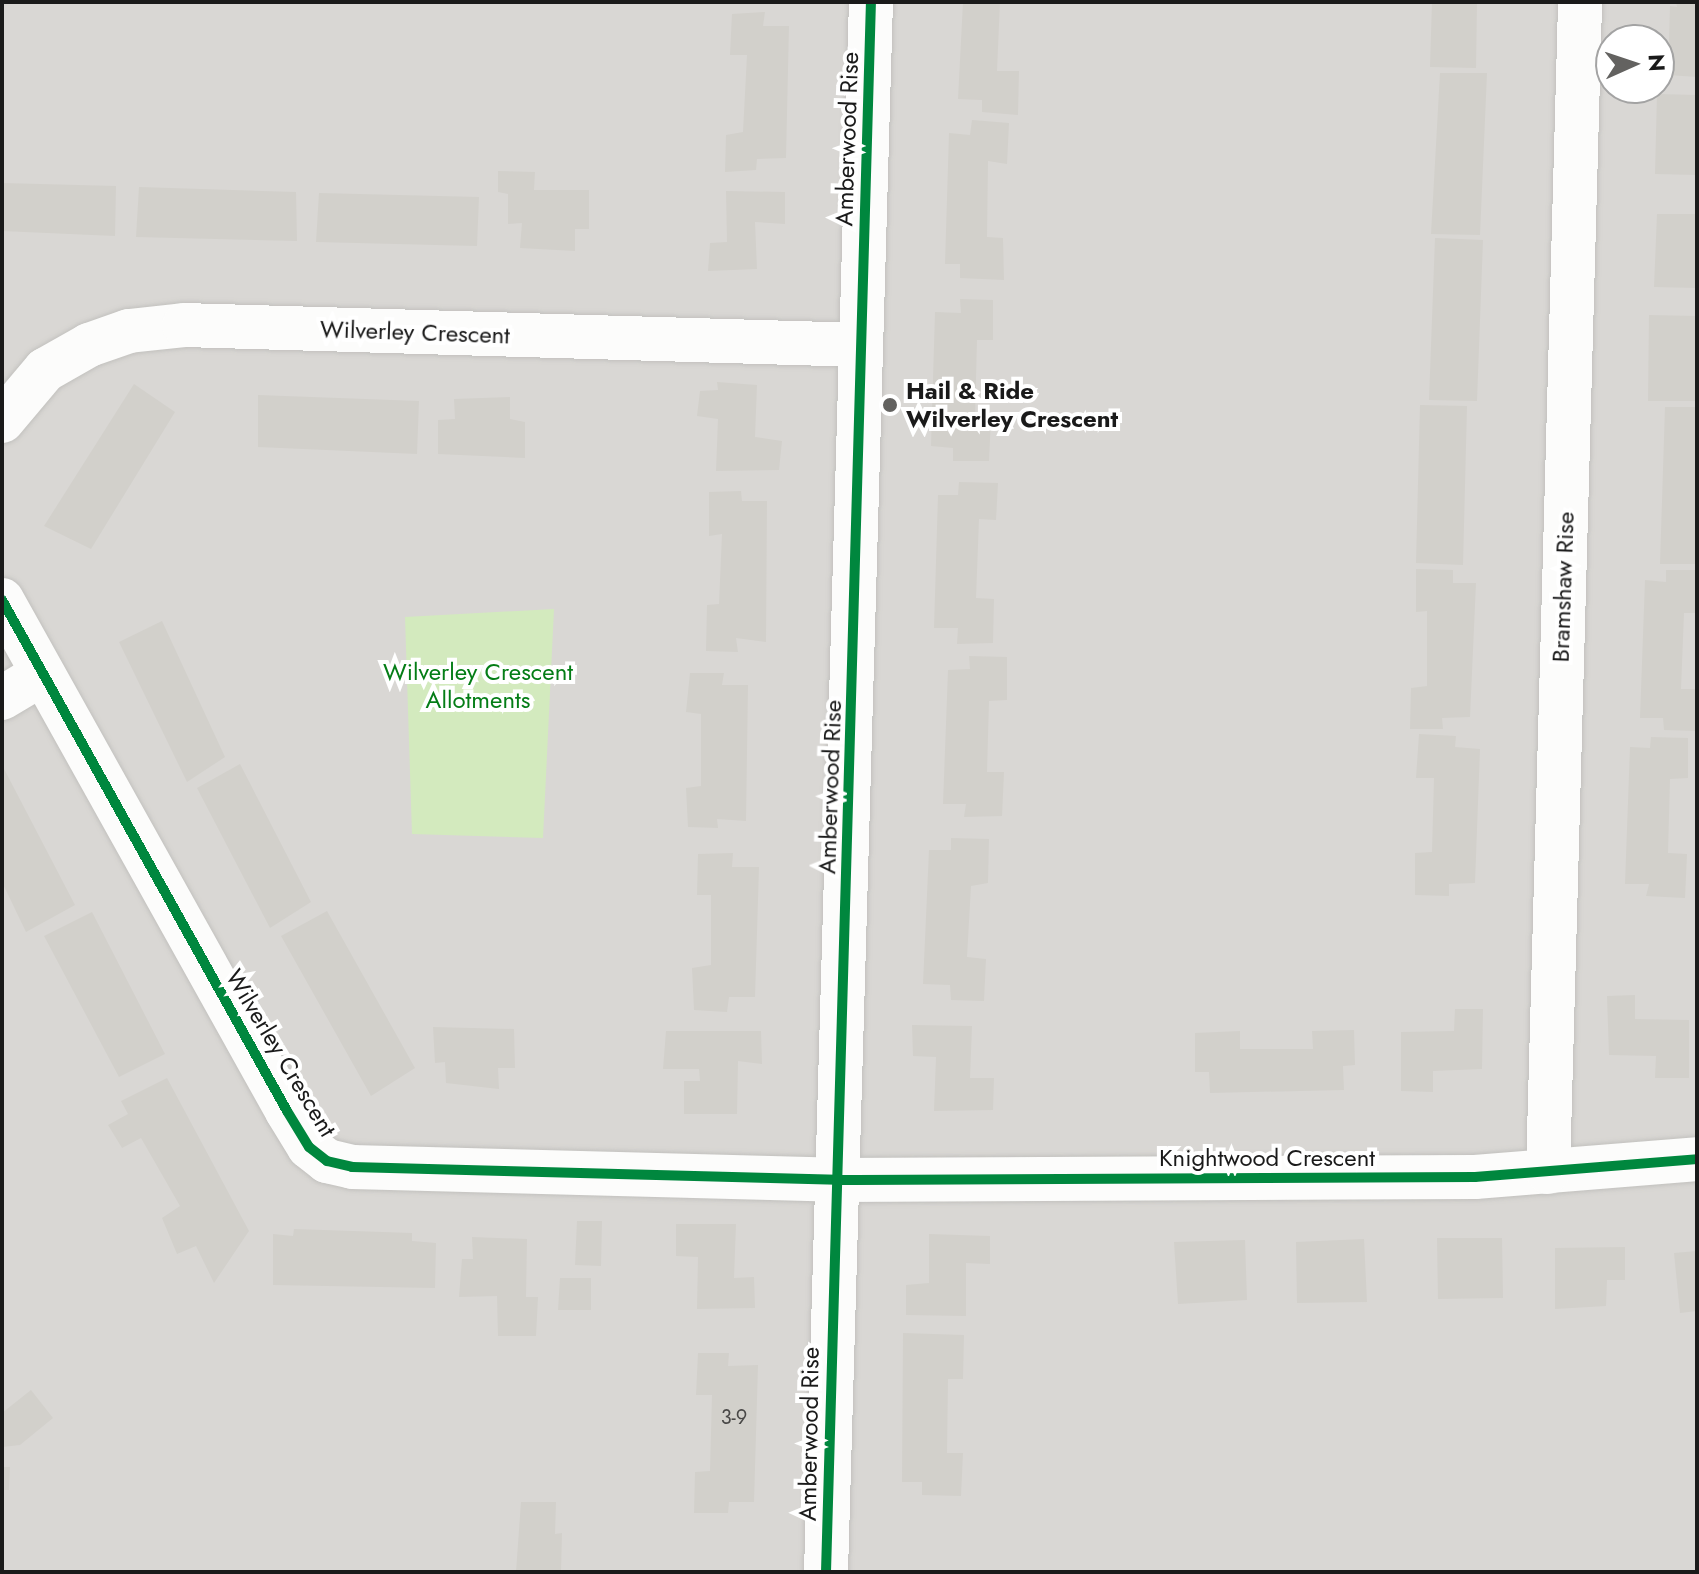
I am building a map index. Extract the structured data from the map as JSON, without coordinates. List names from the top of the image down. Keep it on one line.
{"streets":{"street":["Amberwood Rise","Wilverley Crescent","Bramshaw Rise","Knightwood Crescent"]},"crossings":[["Amberwood Rise","Wilverley Crescent"],["Amberwood Rise","Knightwood Crescent"],["Wilverley Crescent","Knightwood Crescent"],["Bramshaw Rise","Knightwood Crescent"]],"parks":["Wilverley Crescent Allotments"],"places":["Hail & Ride Wilverley Crescent"],"house_numbers":["3-9"],"north":"right"}
